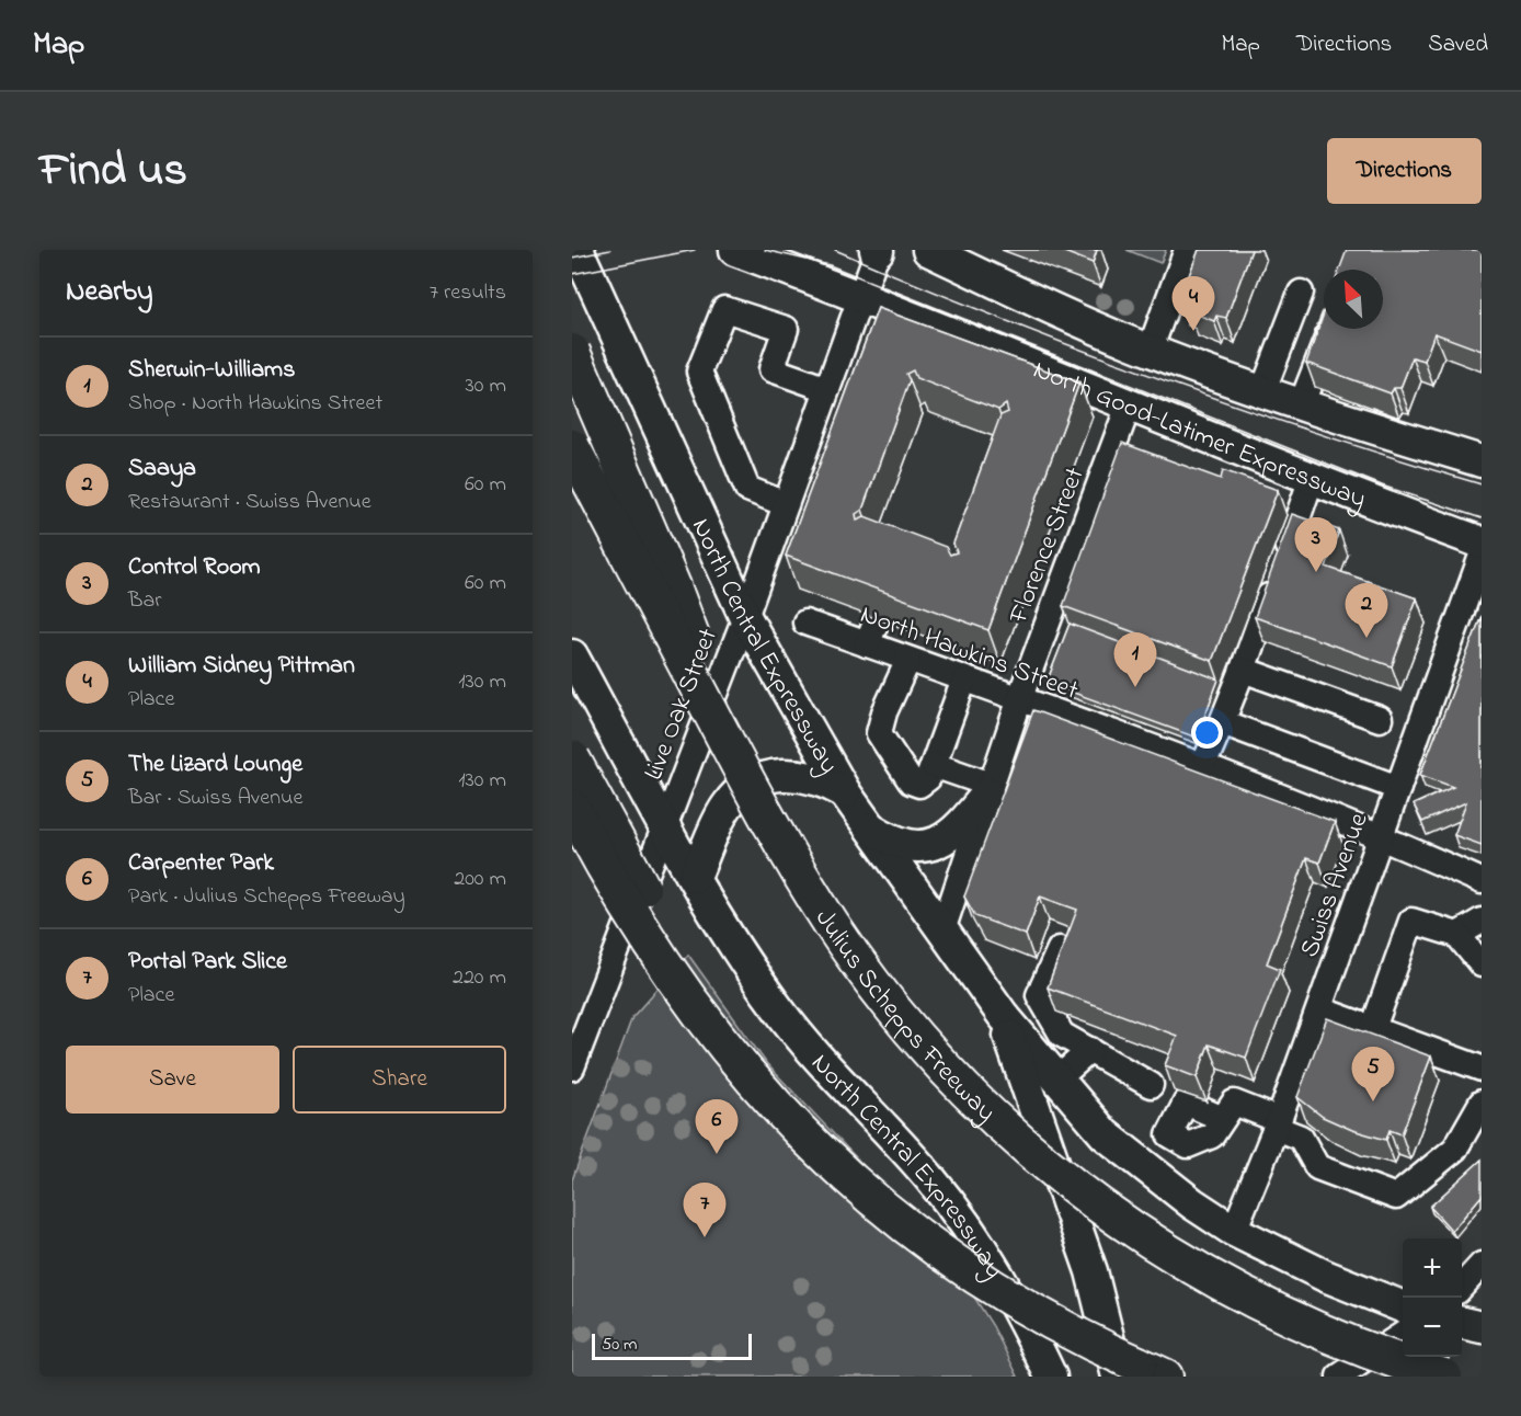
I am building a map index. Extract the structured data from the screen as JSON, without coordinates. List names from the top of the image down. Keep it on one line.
{"streets":{"highway":["Julius Schepps Freeway"],"main road":["North Good-Latimer Expressway","North Central Expressway"],"street":["Florence Street","North Hawkins Street","Live Oak Street","Swiss Avenue"]},"crossings":[["North Good-Latimer Expressway","Florence Street"],["North Good-Latimer Expressway","Live Oak Street"],["Florence Street","North Central Expressway"],["Florence Street","North Hawkins Street"],["North Central Expressway","Live Oak Street"],["North Central Expressway","Swiss Avenue"],["North Hawkins Street","Swiss Avenue"]],"scale_bar":"50 m","north":"top left","page":{"header":"Map","nav":["Map","Directions","Saved"],"title":"Find us","buttons":["Directions",["Save","Share"]],"heading":["Nearby","7 results"],"pins":["4","3","2","1","5","6","7"],"list":[{"mark":"1","name":"Sherwin-Williams","note":"Shop · North Hawkins Street","value":"30 m"},{"mark":"2","name":"Saaya","note":"Restaurant · Swiss Avenue","value":"60 m"},{"mark":"3","name":"Control Room","note":"Bar","value":"60 m"},{"mark":"4","name":"William Sidney Pittman","note":"Place","value":"130 m"},{"mark":"5","name":"The Lizard Lounge","note":"Bar · Swiss Avenue","value":"130 m"},{"mark":"6","name":"Carpenter Park","note":"Park · Julius Schepps Freeway","value":"200 m"},{"mark":"7","name":"Portal Park Slice","note":"Place","value":"220 m"}],"map_buttons":["+","−"],"scale":"50 m"}}
